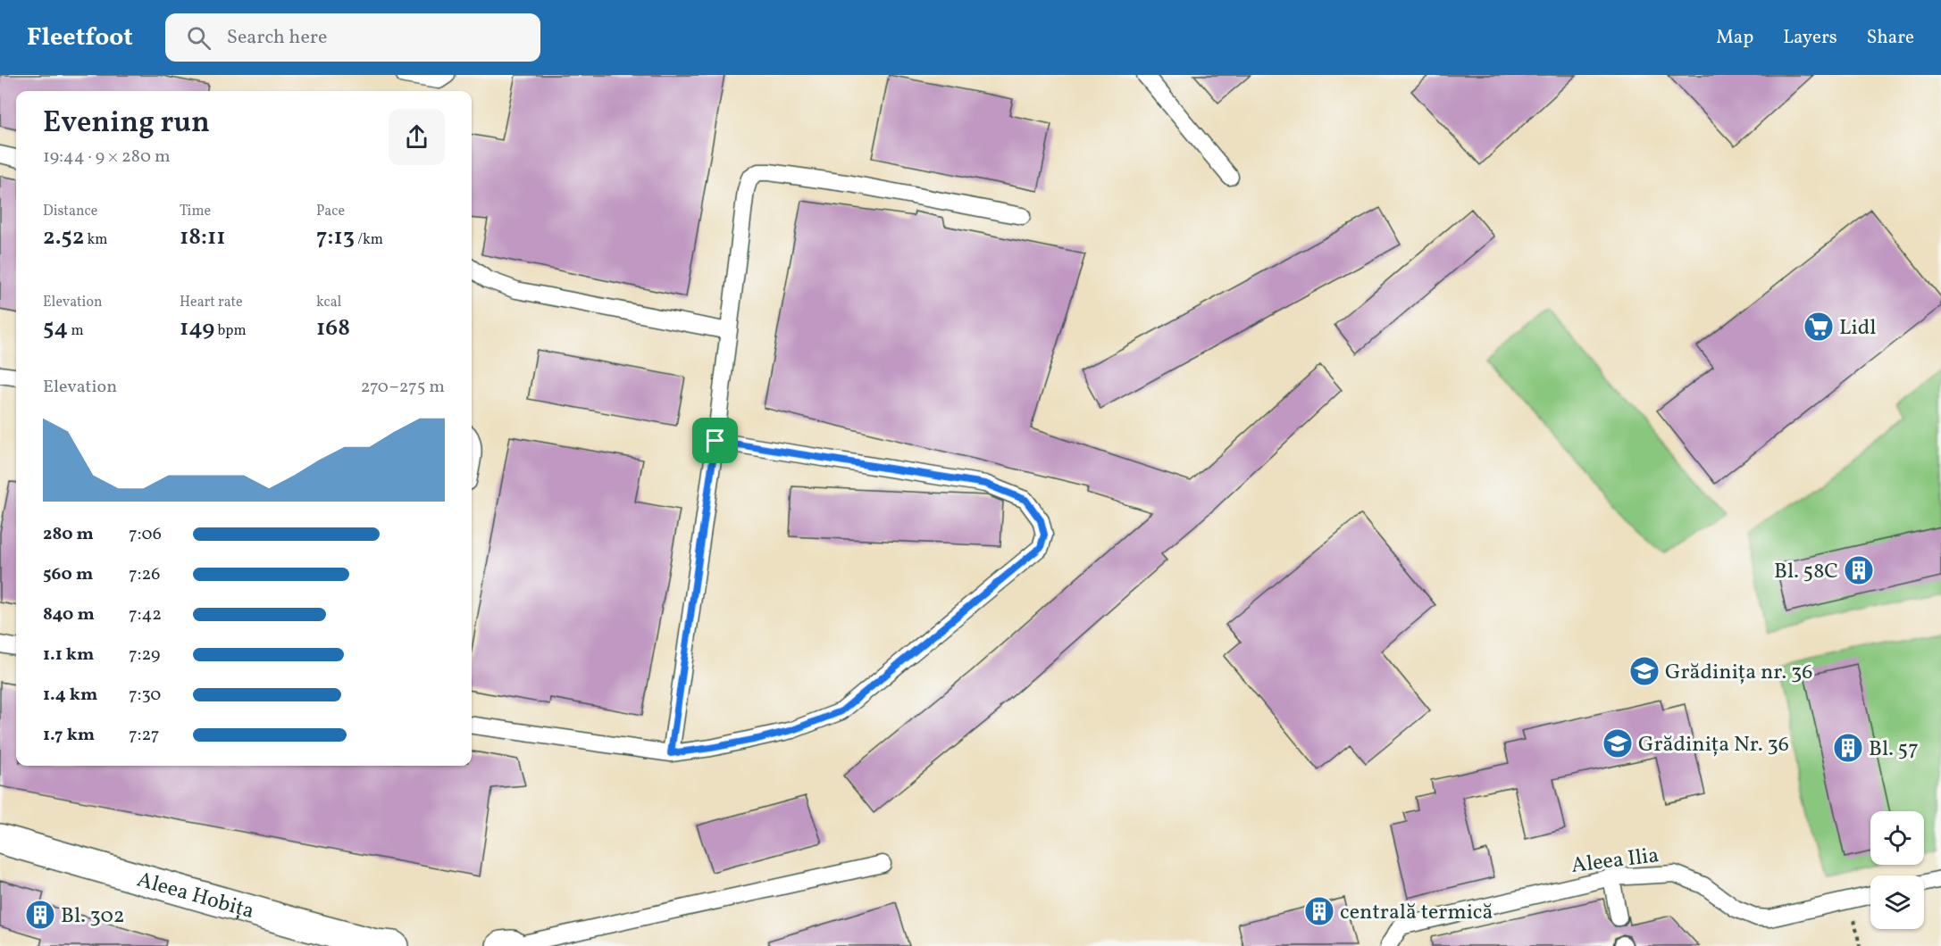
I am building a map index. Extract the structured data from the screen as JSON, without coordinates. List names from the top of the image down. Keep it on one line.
{"streets":{"street":["Aleea Hobița"],"lane":["Aleea Ilia"]},"places":{"supermarket":["Lidl"],"building":["Bl. 58C","Bl. 57","centrală termică","Bl. 302"],"school or university":["Grădinița nr. 36","Grădinița Nr. 36"]},"page":{"header":"Fleetfoot","search":"Search here","nav":["Map","Layers","Share"],"heading":["Evening run","19:44 · 9 × 280 m"],"stats":[["Distance","2.52 km"],["Time","18:11"],["Pace","7:13 /km"],["Elevation","54 m"],["Heart rate","149 bpm"],["kcal","168"]],"chart":["Elevation","270–275 m"],"list":[{"name":"280 m","note":"7:06"},{"name":"560 m","note":"7:26"},{"name":"840 m","note":"7:42"},{"name":"1.1 km","note":"7:29"},{"name":"1.4 km","note":"7:30"},{"name":"1.7 km","note":"7:27"}]}}
